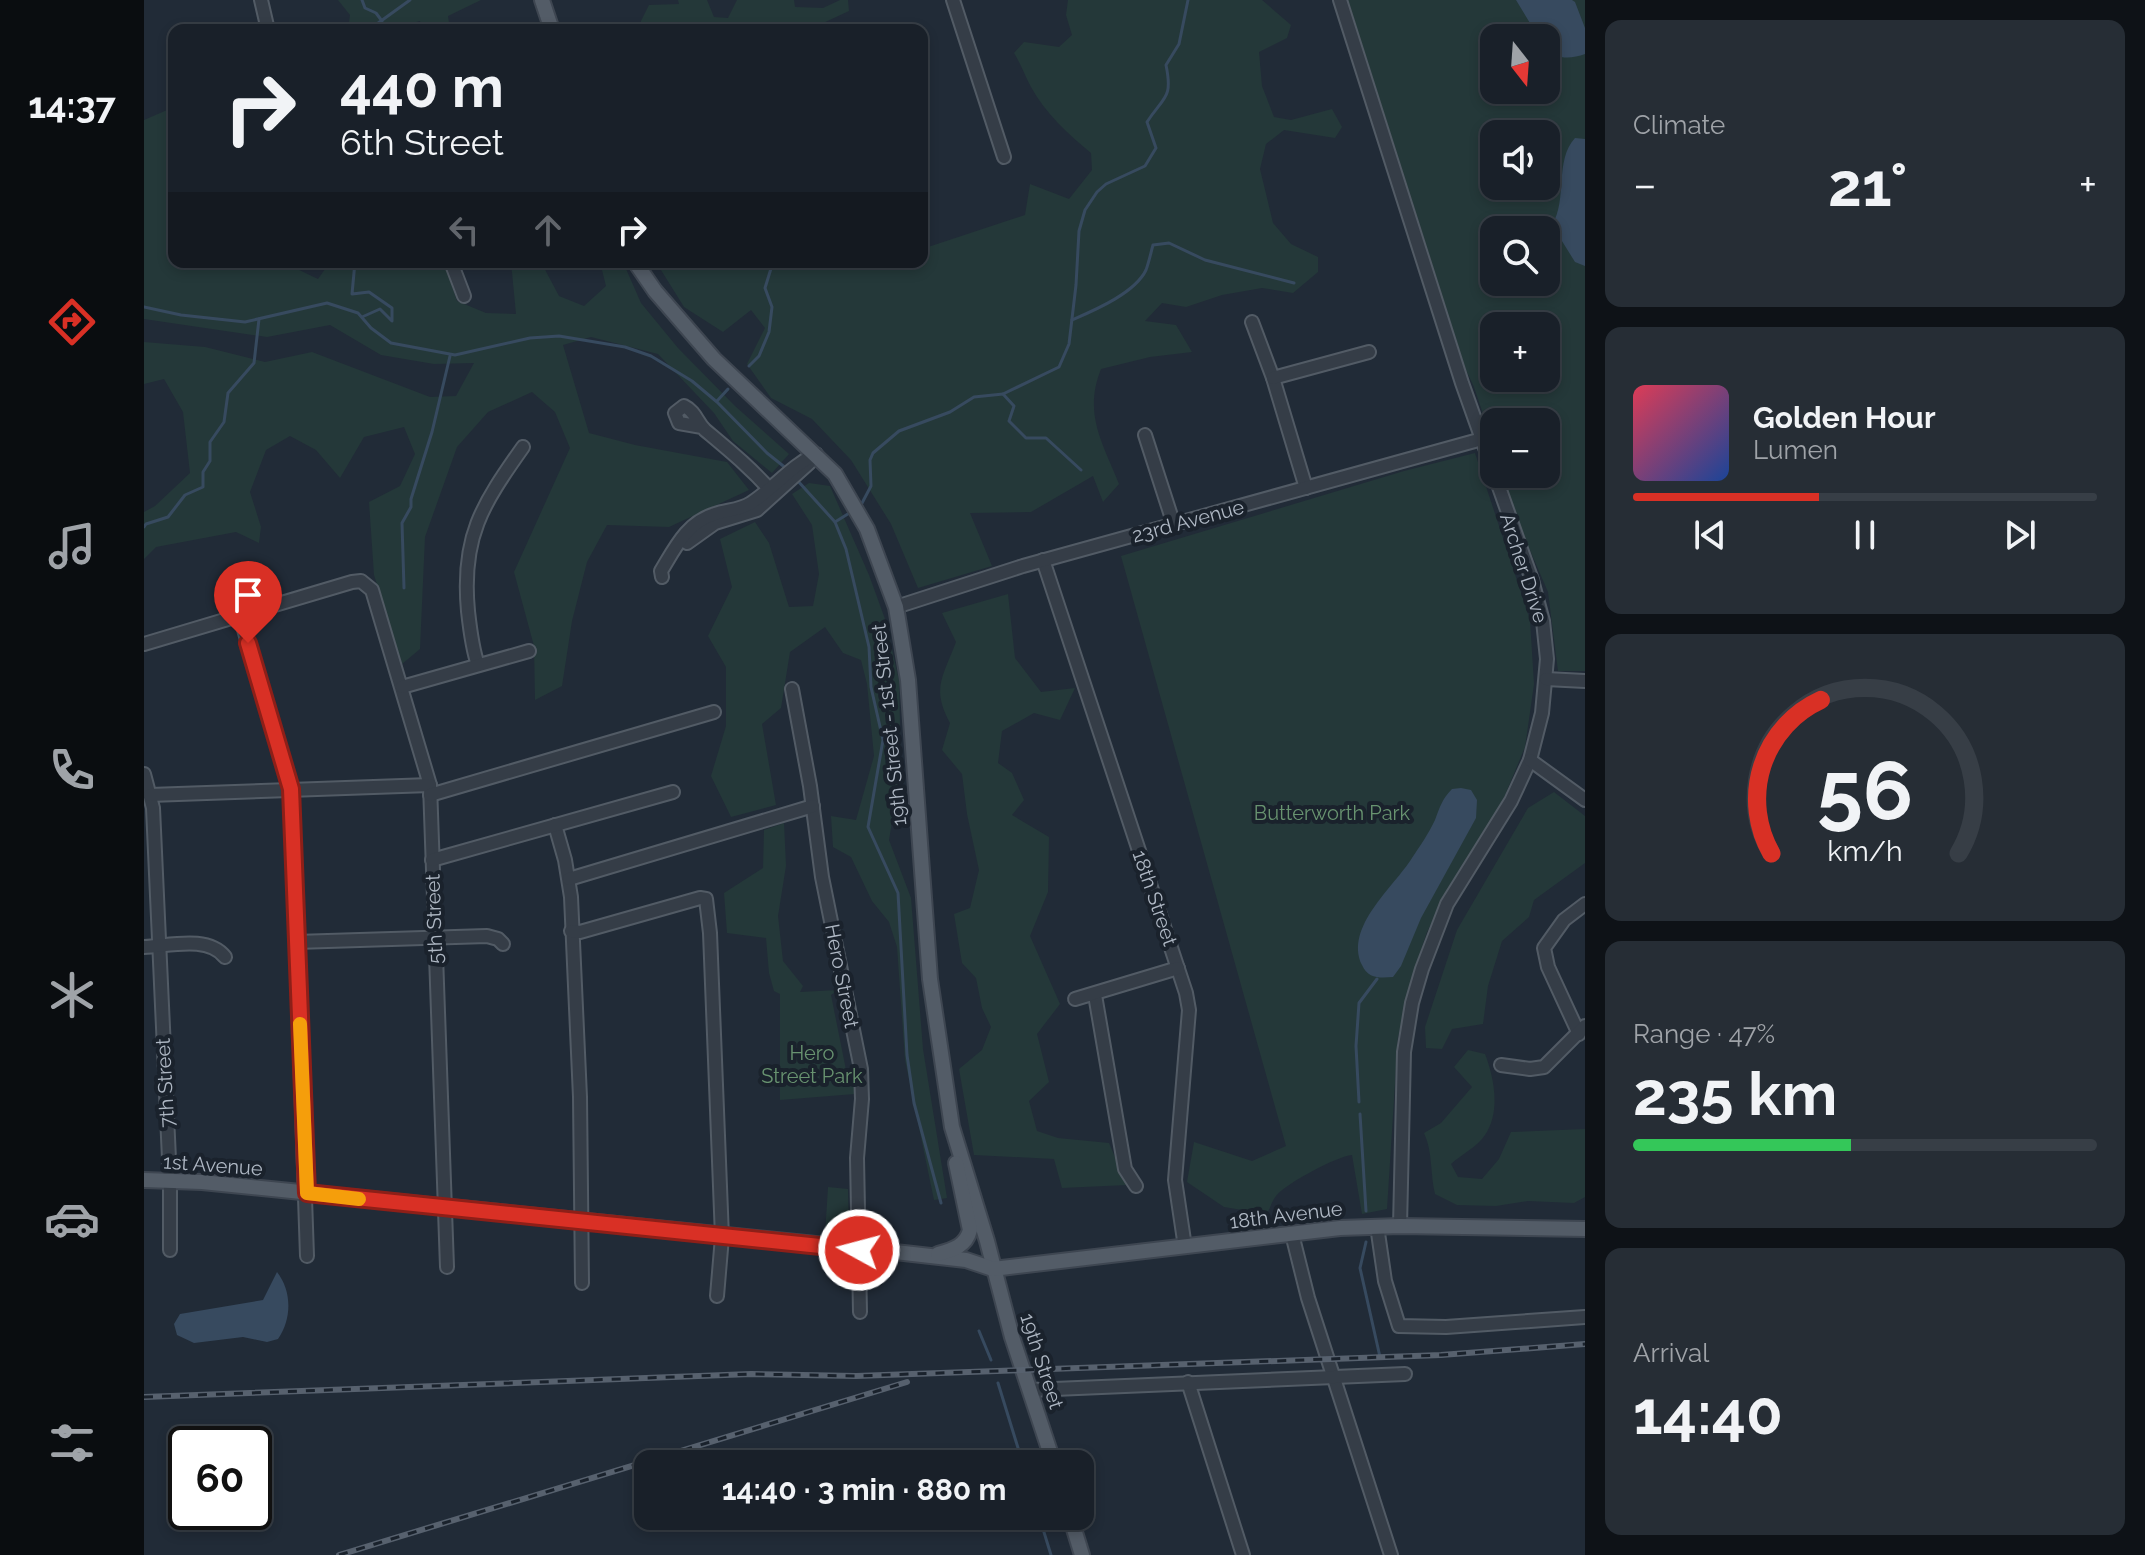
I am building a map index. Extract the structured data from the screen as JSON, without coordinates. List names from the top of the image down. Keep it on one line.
{"streets":{"main road":["19th Street - 1st Street","1st Avenue","18th Avenue","19th Street"],"street":["23rd Avenue","Archer Drive","18th Street","5th Street","Hero Street","7th Street"]},"crossings":[["23rd Avenue","19th Street - 1st Street"],["23rd Avenue","18th Street"],["Archer Drive","18th Avenue"],["19th Street - 1st Street","1st Avenue"],["19th Street - 1st Street","18th Avenue"],["19th Street - 1st Street","19th Street"],["18th Street","18th Avenue"],["5th Street","1st Avenue"],["Hero Street","1st Avenue"],["7th Street","1st Avenue"],["1st Avenue","18th Avenue"],["1st Avenue","19th Street"],["18th Avenue","19th Street"]],"parks":["Butterworth Park","Hero Street Park"],"north":"bottom","page":{"tabs":"14:37","tile":["Climate",["Range · 47%","235 km"],["Arrival","14:40"]],"map_buttons":["+","−"],"turn":["440 m","6th Street"],"heat":["−","21°","+"],"song":["Golden Hour","Lumen"],"limit":"60","trip":"14:40 · 3 min · 880 m","gauge":["56","km/h"]}}
